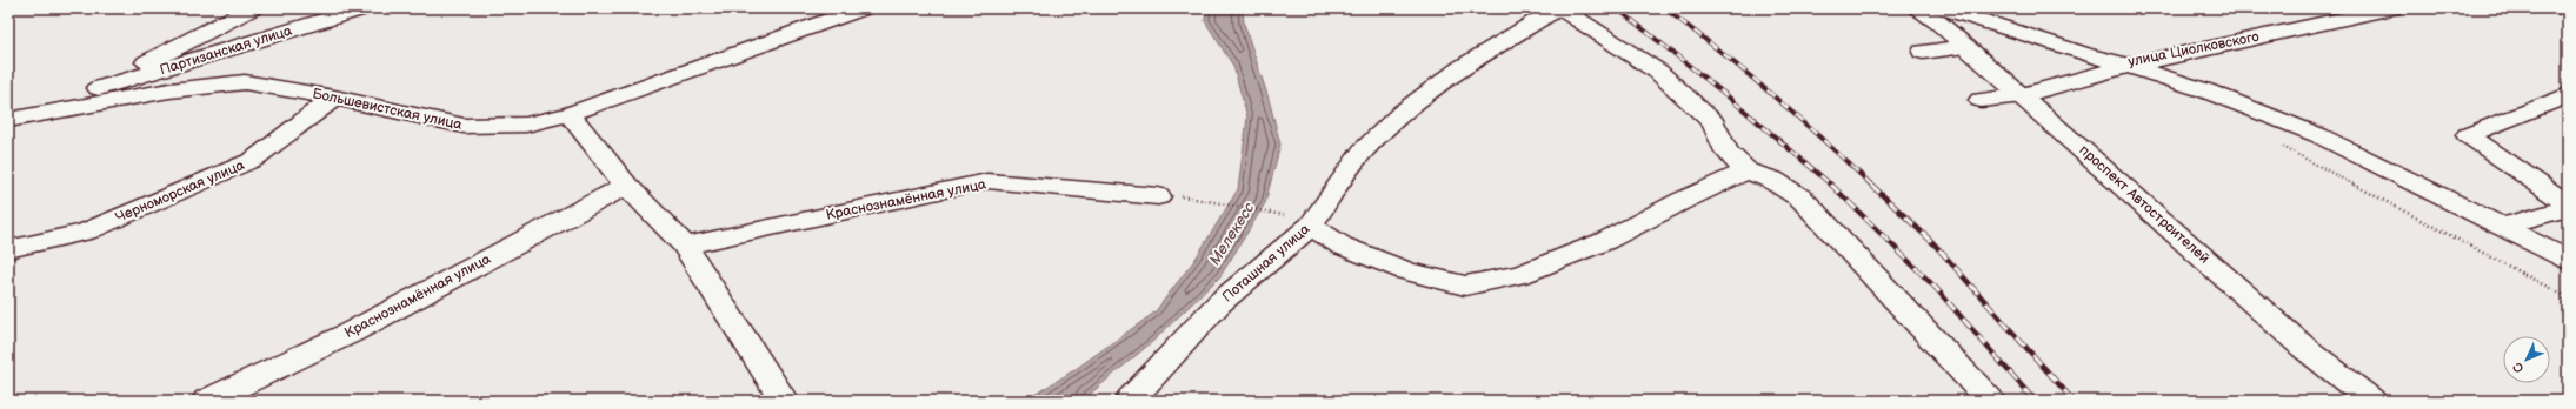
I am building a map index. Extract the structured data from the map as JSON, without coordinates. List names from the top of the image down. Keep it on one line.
{"streets":{"main road":["улица Циолковского","Партизанская улица","Большевистская улица","Черноморская улица","Краснознамённая улица","проспект Автостроителей","Поташная улица"]},"crossings":[["Большевистская улица","Черноморская улица"]],"water":["Мелекесс"],"north":"bottom left"}
